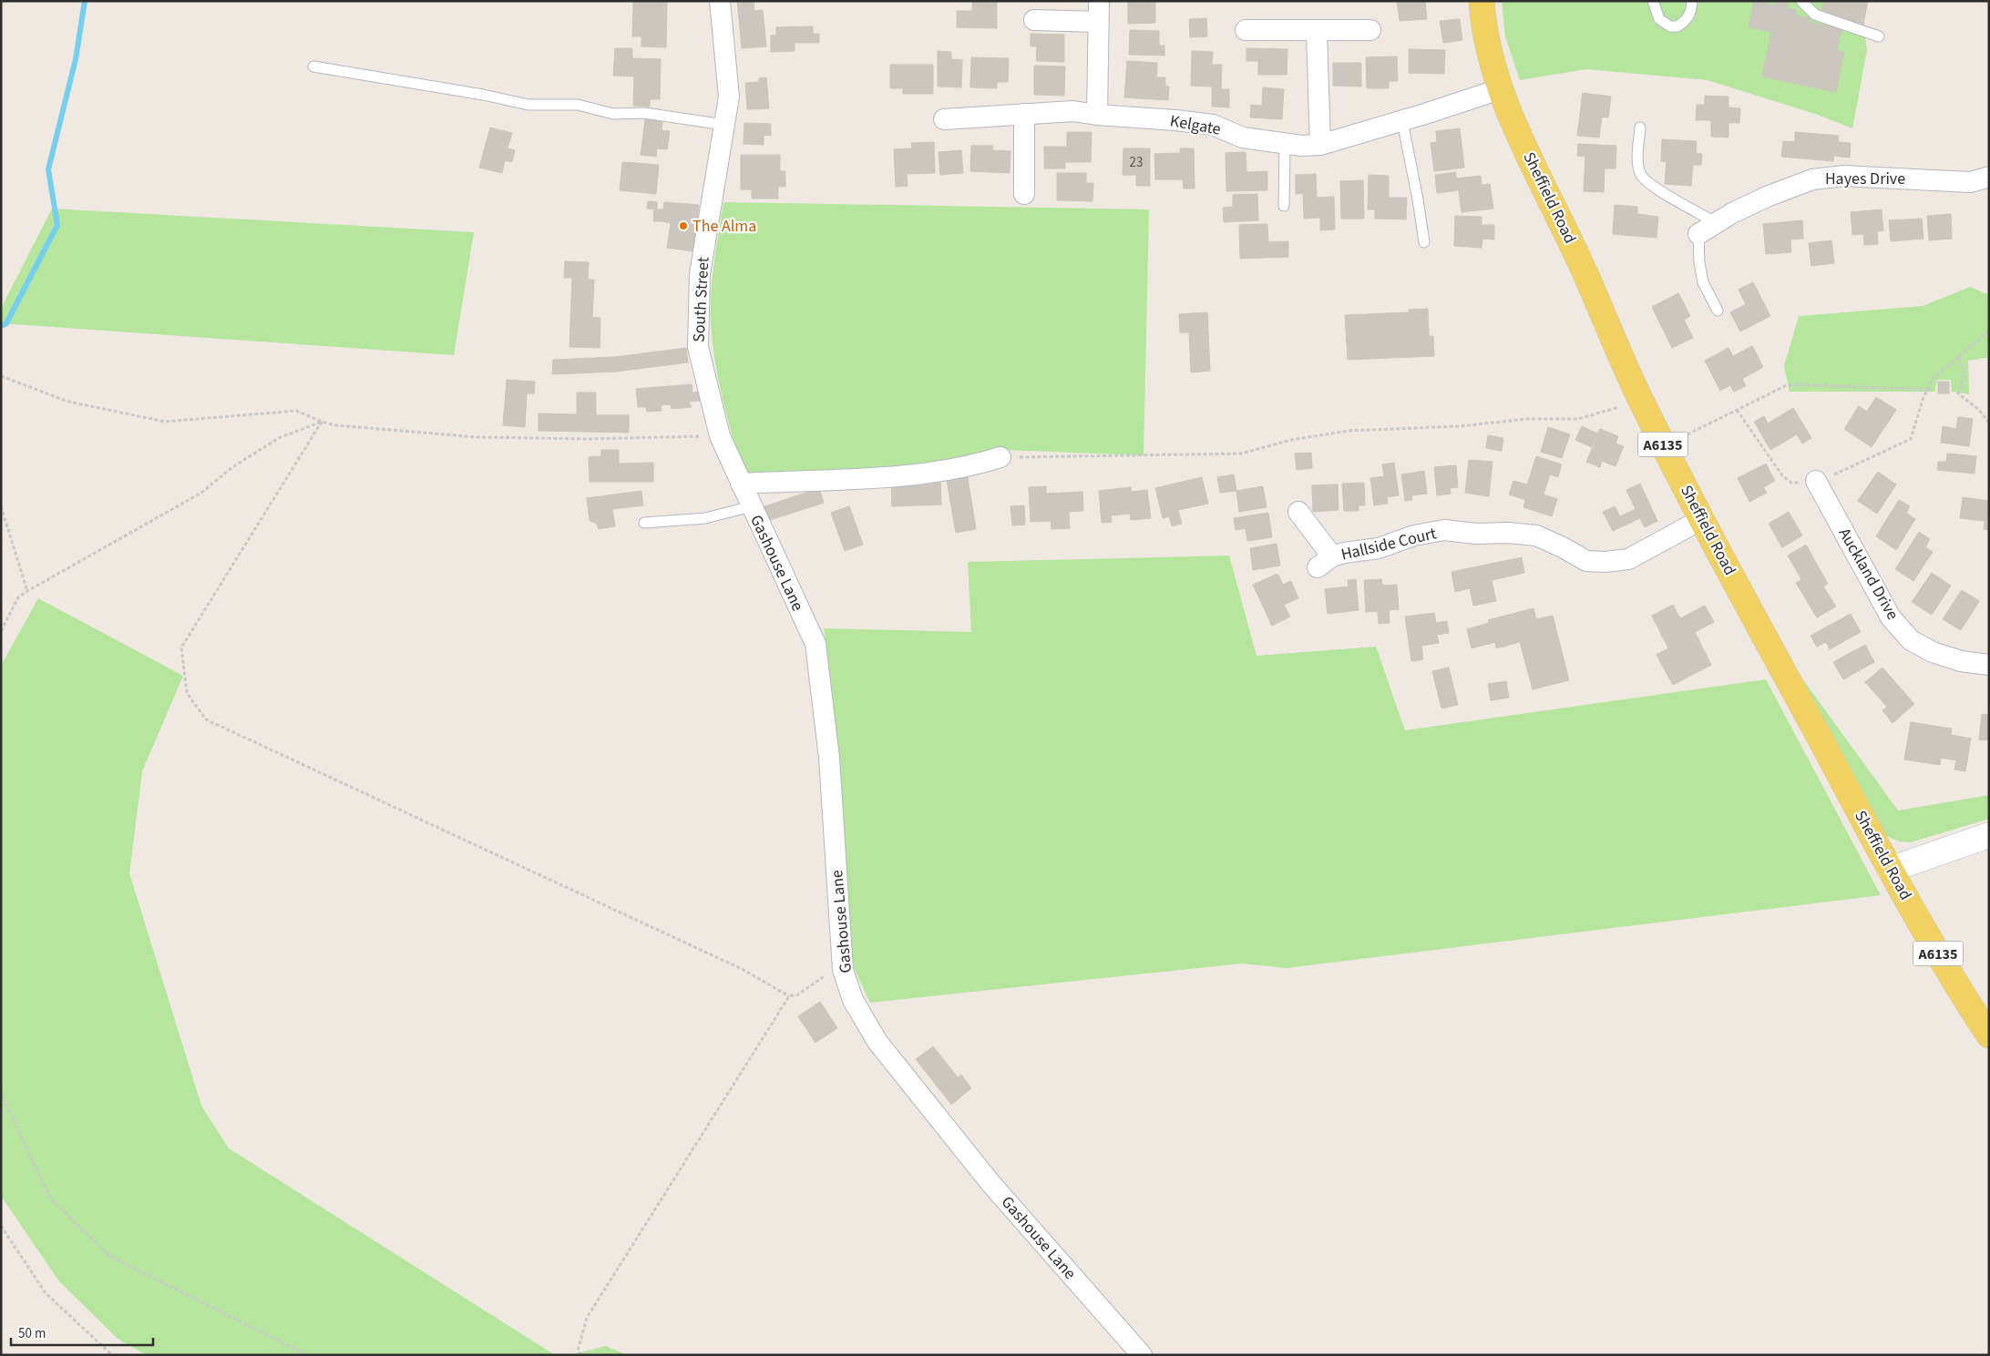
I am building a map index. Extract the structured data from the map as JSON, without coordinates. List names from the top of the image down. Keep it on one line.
{"streets":{"main road":["Sheffield Road","A6135"],"street":["Kelgate","Hayes Drive","South Street","Hallside Court","Gashouse Lane","Auckland Drive"]},"crossings":[["Kelgate","Sheffield Road"],["Sheffield Road","Hallside Court"],["South Street","Gashouse Lane"]],"places":["The Alma"],"house_numbers":["23"],"scale_bar":"50 m"}
